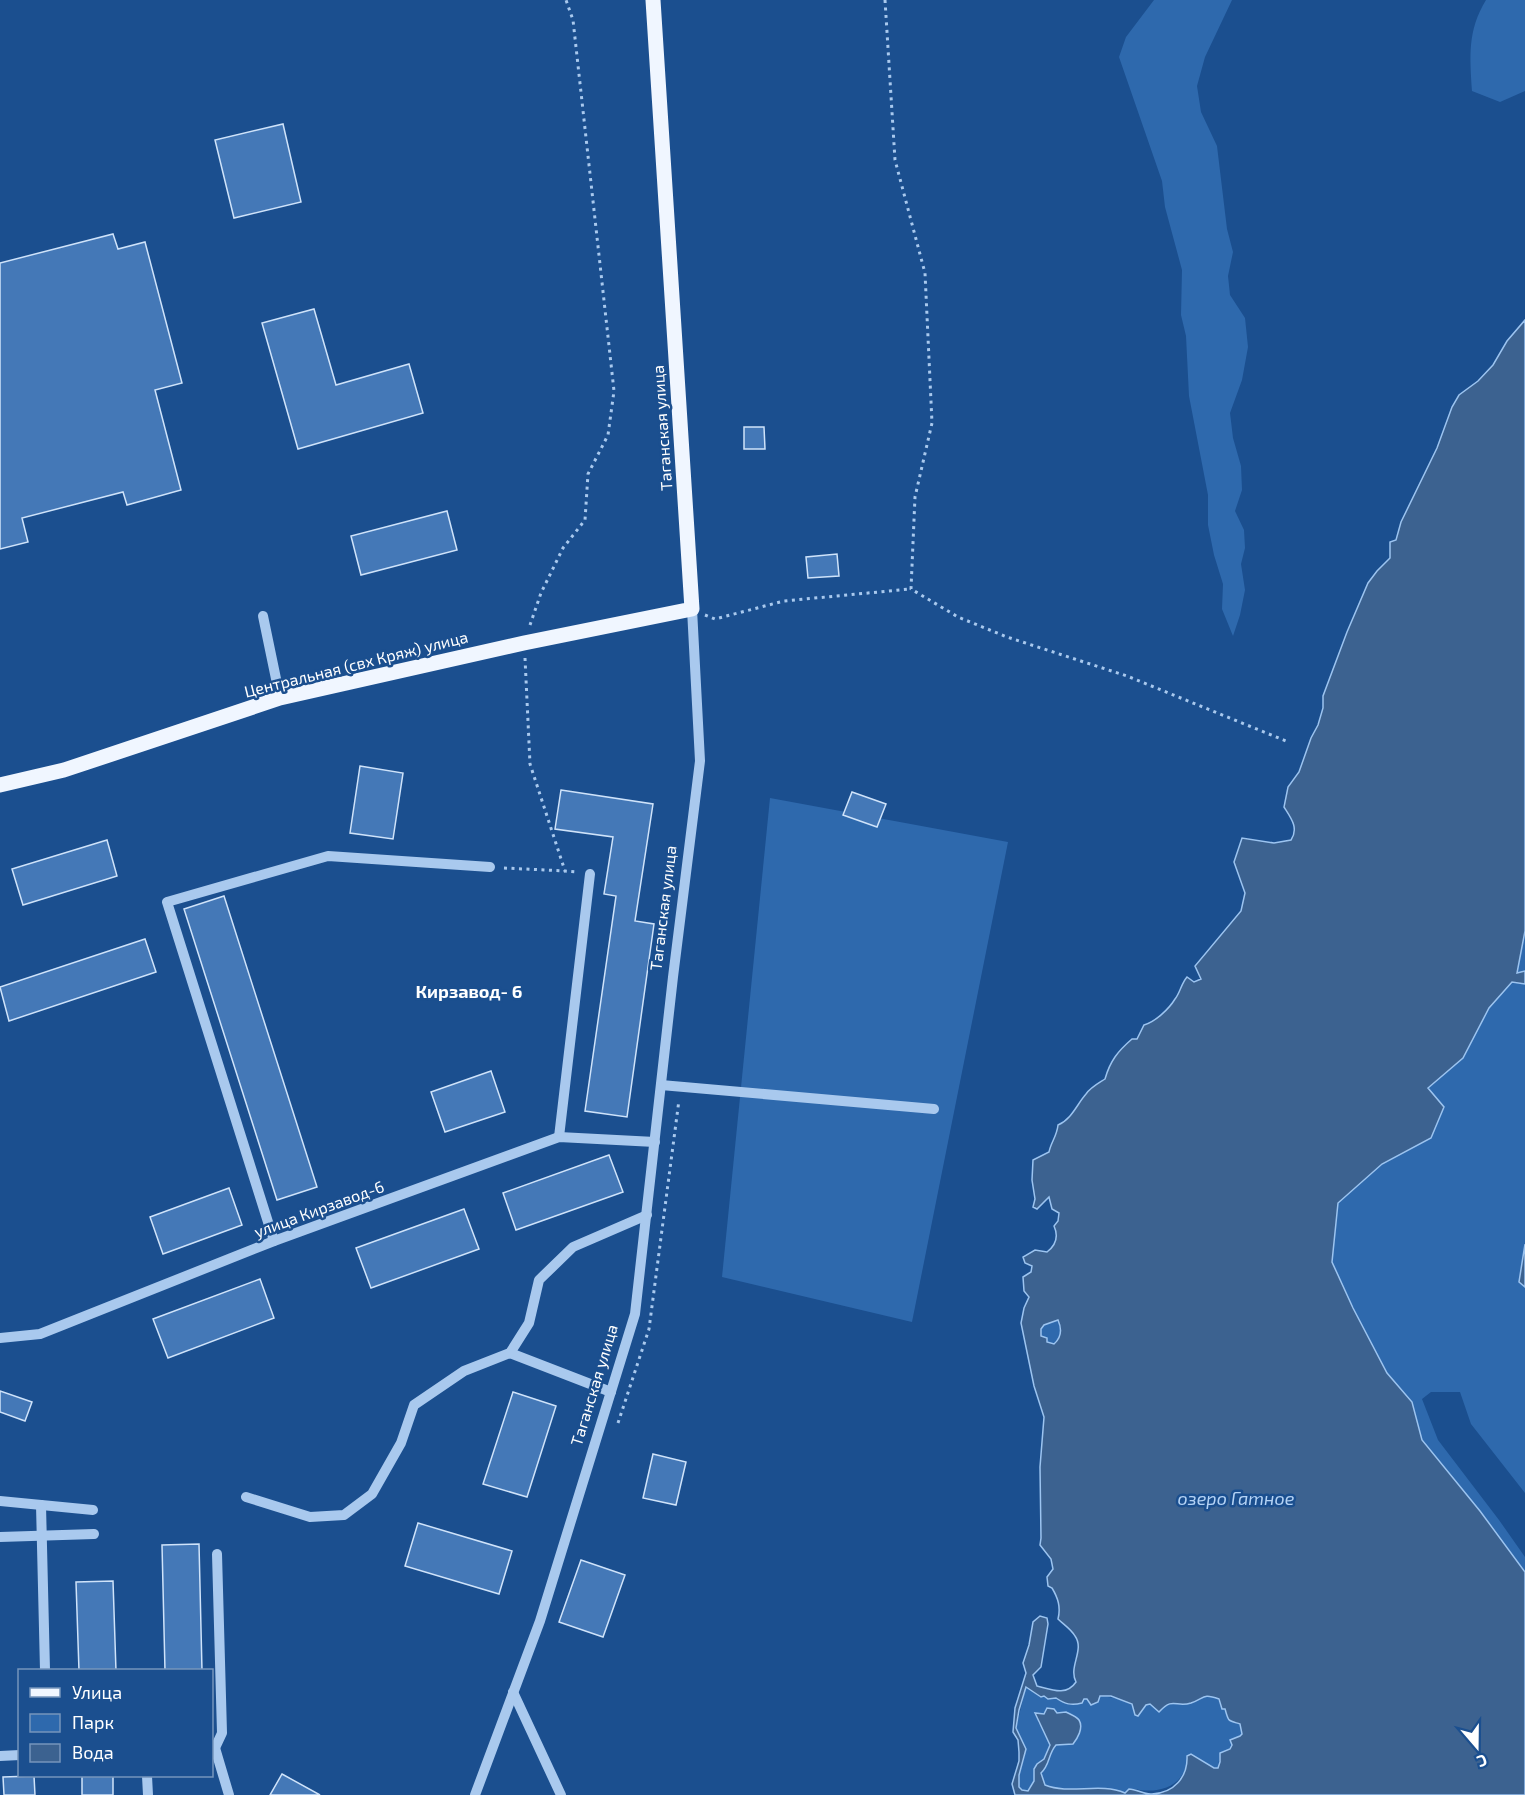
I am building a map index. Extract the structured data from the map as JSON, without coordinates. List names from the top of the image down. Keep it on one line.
{"streets":{"main road":["Таганская улица","Центральная (свх Кряж) улица"],"street":["улица Кирзавод-6"]},"crossings":[["Таганская улица","Центральная (свх Кряж) улица"],["Таганская улица","улица Кирзавод-6"]],"districts":["Кирзавод- 6"],"water":["озеро Гатное"],"legend":["Улица","Парк","Вода"],"north":"bottom"}
